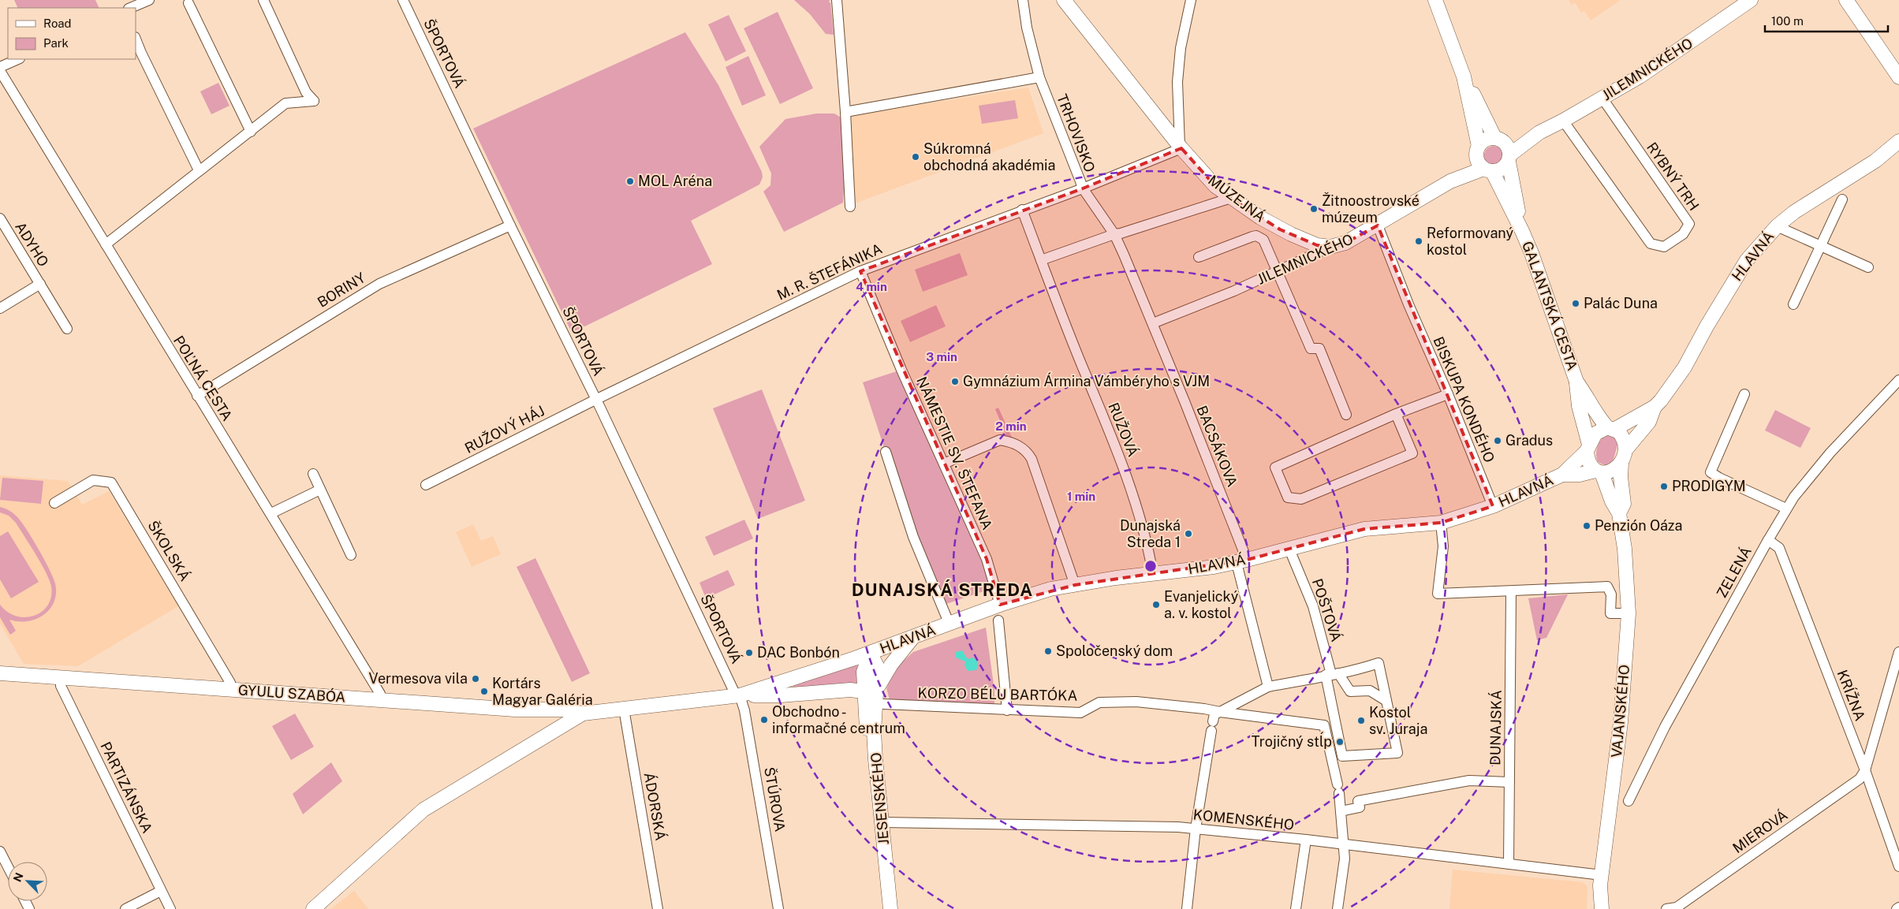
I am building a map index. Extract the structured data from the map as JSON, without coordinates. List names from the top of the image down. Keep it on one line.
{"streets":{"main road":["JILEMNICKÉHO","MÚZEJNÁ","HLAVNÁ","GALANTSKÁ CESTA","GYULU SZABÓA","VAJANSKÉHO","JESENSKÉHO"],"street":["ŠPORTOVÁ","TRHOVISKO","RYBNÝ TRH","ADYHO","M. R. ŠTEFÁNIKA","BORINY","POĽNÁ CESTA","BISKUPA KONDÉHO","RUŽOVÝ HÁJ","RUŽOVÁ","BACSÁKOVA","NÁMESTIE SV. ŠTEFANA","ŠKOLSKÁ","ZELENÁ","POŠTOVÁ","KORZO BÉLU BARTÓKA","KRÍŽNA","DUNAJSKÁ","PARTIZÁNSKA","ŠTÚROVA","ÁDORSKÁ","KOMENSKÉHO","MIEROVÁ"]},"crossings":[["ŠPORTOVÁ","HLAVNÁ"],["ŠPORTOVÁ","M. R. ŠTEFÁNIKA"],["ŠPORTOVÁ","BORINY"],["ŠPORTOVÁ","RUŽOVÝ HÁJ"],["ŠPORTOVÁ","ŠTÚROVA"],["JILEMNICKÉHO","RYBNÝ TRH"],["JILEMNICKÉHO","MÚZEJNÁ"],["JILEMNICKÉHO","GALANTSKÁ CESTA"],["JILEMNICKÉHO","BISKUPA KONDÉHO"],["JILEMNICKÉHO","BACSÁKOVA"],["TRHOVISKO","MÚZEJNÁ"],["TRHOVISKO","M. R. ŠTEFÁNIKA"],["TRHOVISKO","BACSÁKOVA"],["HLAVNÁ","BISKUPA KONDÉHO"],["HLAVNÁ","RUŽOVÁ"],["HLAVNÁ","BACSÁKOVA"],["HLAVNÁ","NÁMESTIE SV. ŠTEFANA"],["HLAVNÁ","JESENSKÉHO"],["HLAVNÁ","ŠTÚROVA"],["M. R. ŠTEFÁNIKA","RUŽOVÝ HÁJ"],["M. R. ŠTEFÁNIKA","RUŽOVÁ"],["M. R. ŠTEFÁNIKA","BACSÁKOVA"],["M. R. ŠTEFÁNIKA","NÁMESTIE SV. ŠTEFANA"],["BORINY","POĽNÁ CESTA"],["POĽNÁ CESTA","GYULU SZABÓA"],["ŠKOLSKÁ","GYULU SZABÓA"],["ZELENÁ","KRÍŽNA"],["GYULU SZABÓA","PARTIZÁNSKA"],["KRÍŽNA","MIEROVÁ"],["VAJANSKÉHO","KOMENSKÉHO"],["DUNAJSKÁ","KOMENSKÉHO"],["JESENSKÉHO","KOMENSKÉHO"]],"districts":["DUNAJSKÁ STREDA"],"places":["Súkromná obchodná akadémia","MOL Aréna","Žitnoostrovské múzeum","Reformovaný kostol","Palác Duna","Gymnázium Ármina Vámbéryho s VJM","Gradus","PRODIGYM","Penzión Oáza","Dunajská Streda 1","Evanjelický a. v. kostol","Spoločenský dom","DAC Bonbón","Vermesova vila","Kortárs Magyar Galéria","Obchodno - informačné centrum","Kostol sv. Juraja","Trojičný stĺp"],"legend":["Road","Park"],"scale_bar":"100 m","north":"top left","rings":["4 min","3 min","2 min","1 min"]}
